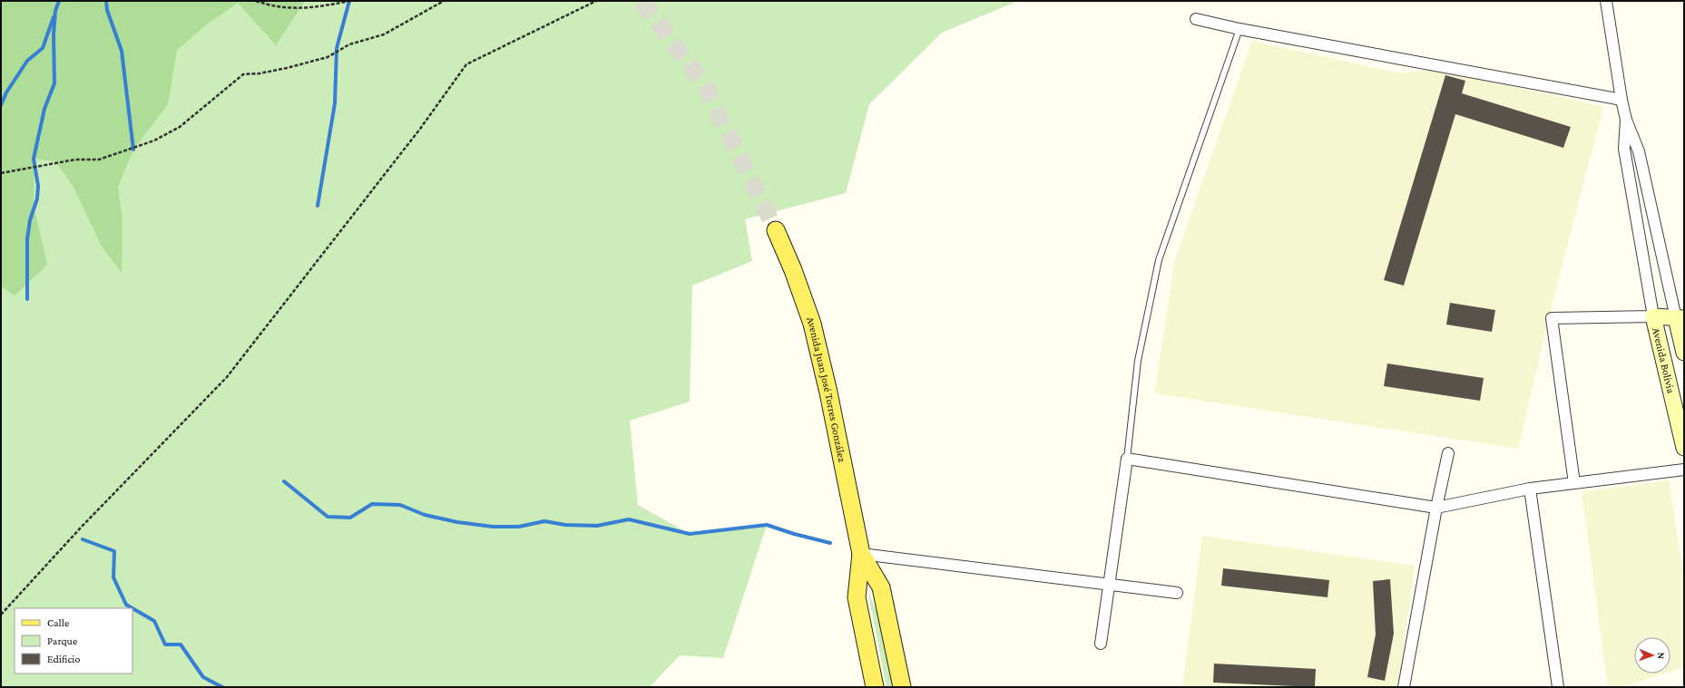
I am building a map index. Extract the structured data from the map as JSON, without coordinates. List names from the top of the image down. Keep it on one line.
{"streets":{"main road":["Avenida Juan José Torres González"],"street":["Avenida Bolivia"]},"legend":["Calle","Parque","Edificio"],"north":"right"}
